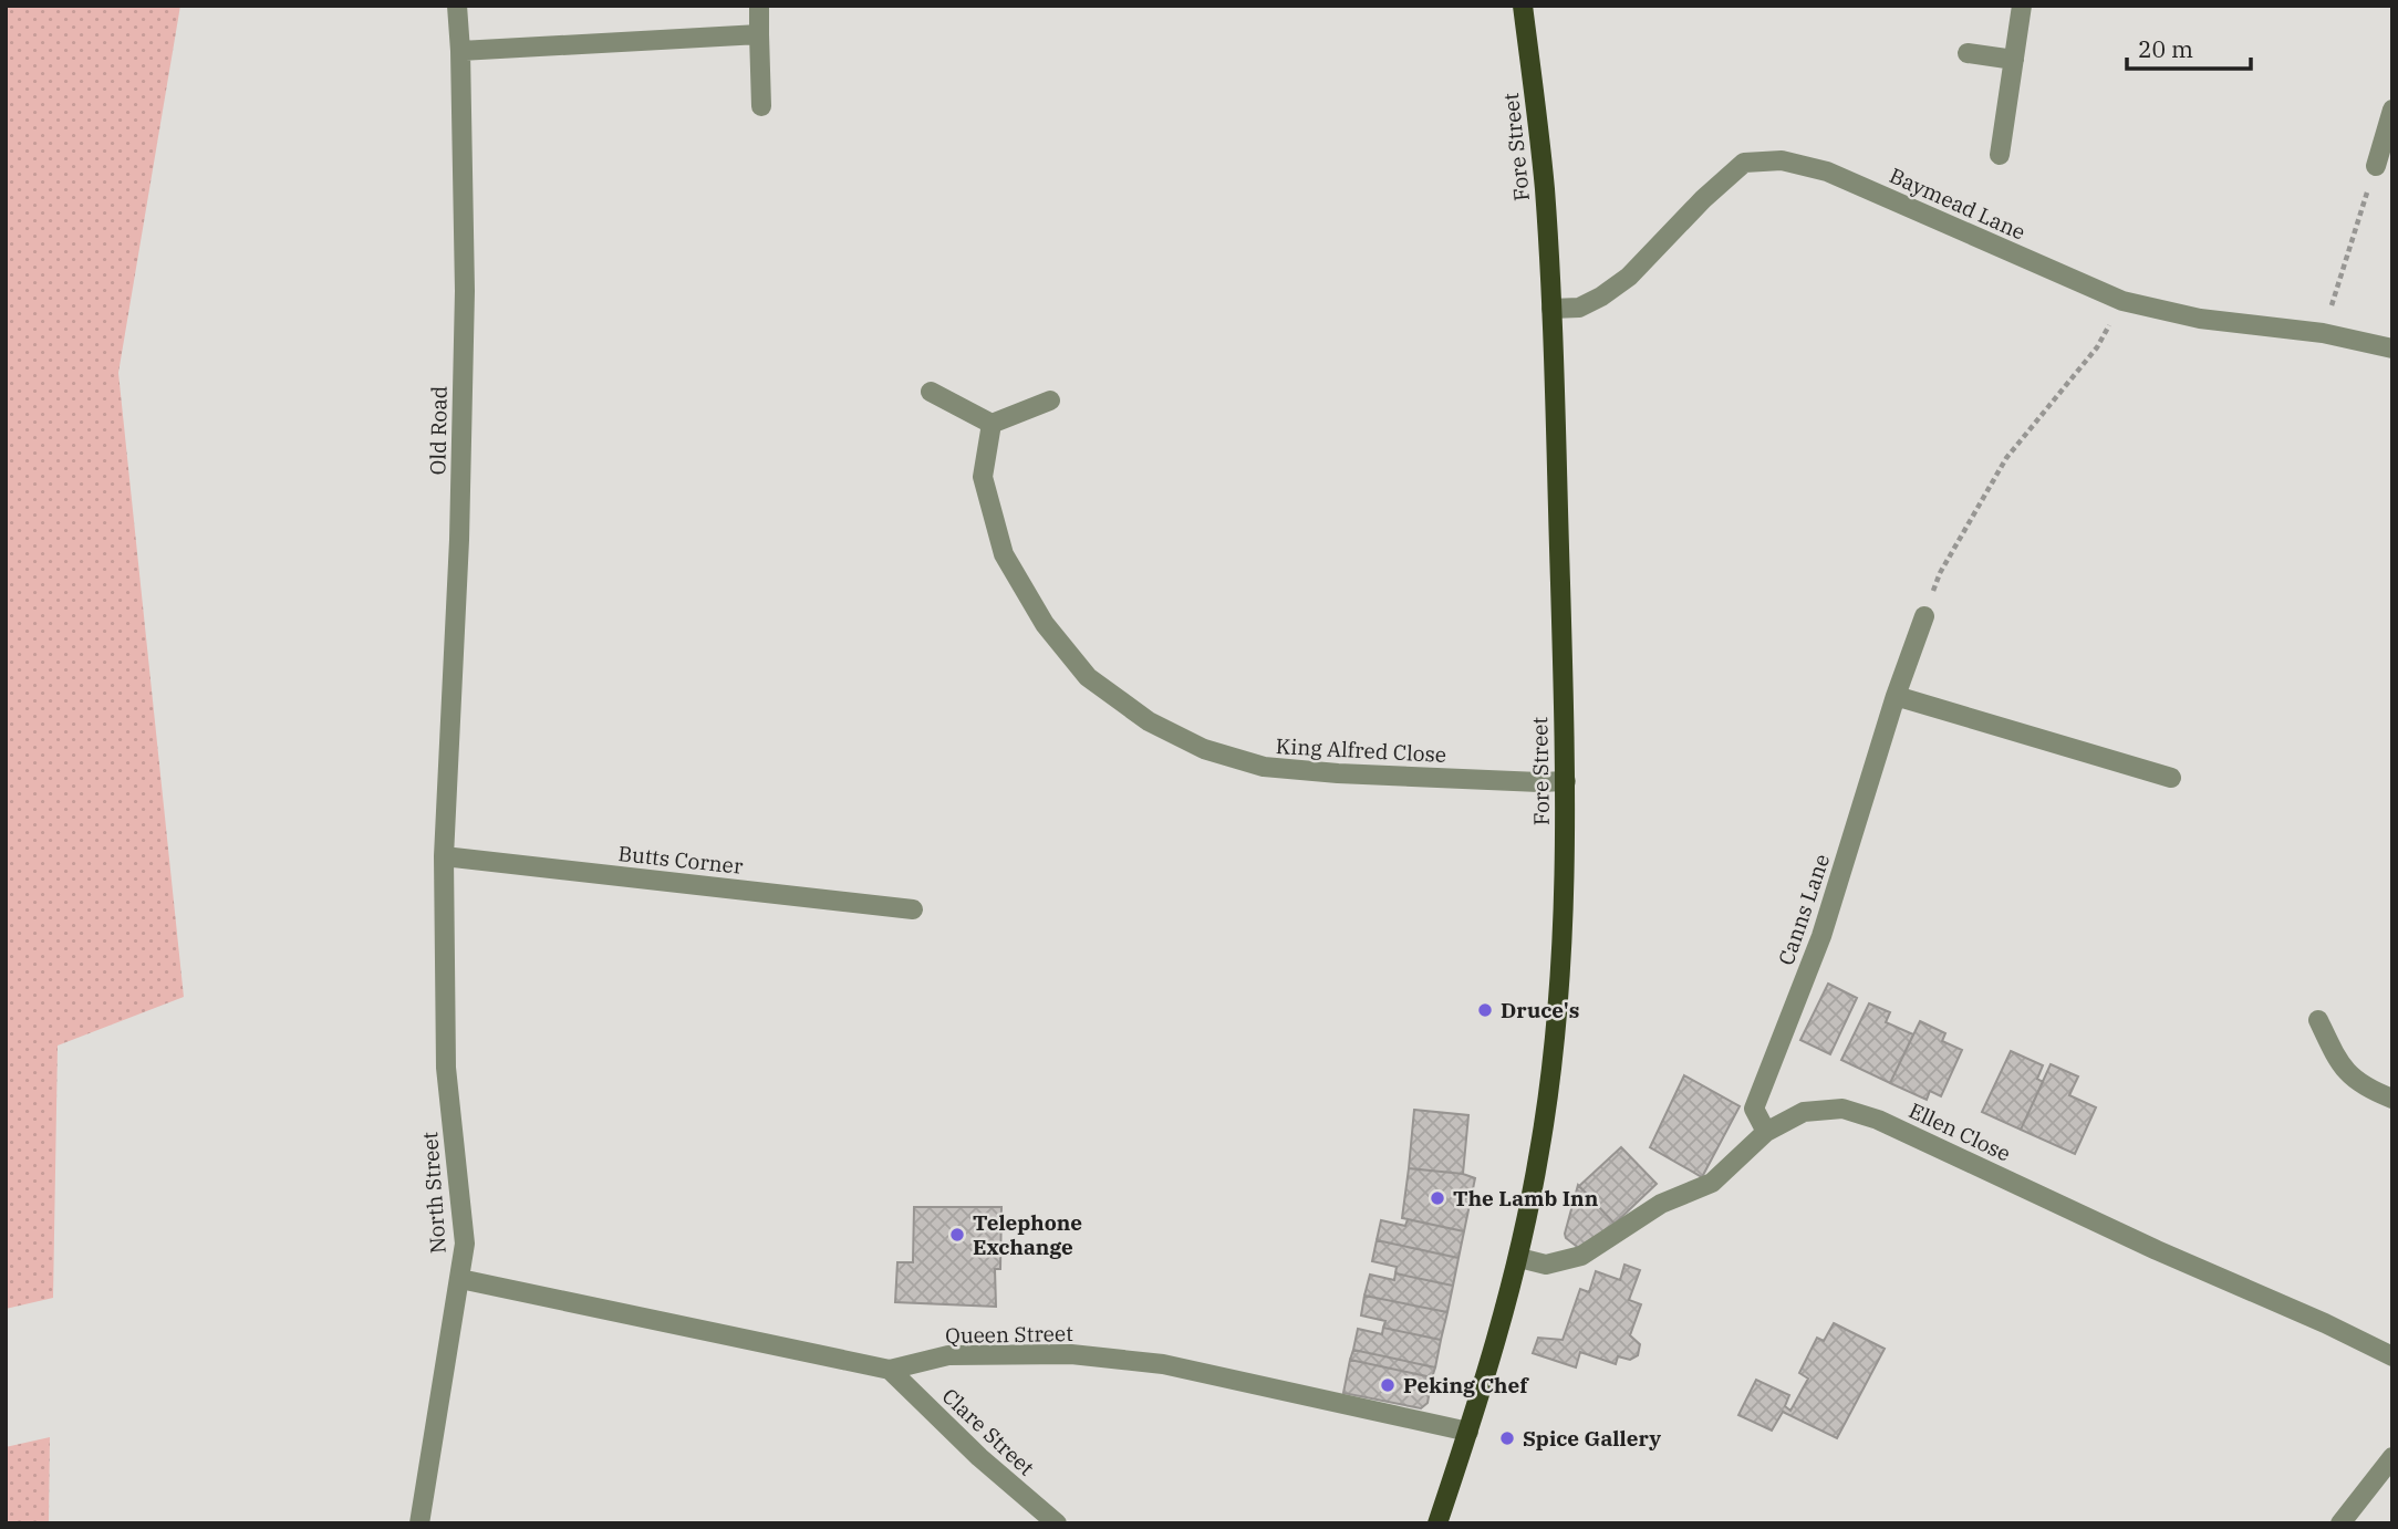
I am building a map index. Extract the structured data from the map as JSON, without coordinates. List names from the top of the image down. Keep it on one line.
{"streets":{"main road":["Fore Street"],"street":["Baymead Lane","Old Road","King Alfred Close","Butts Corner","Canns Lane","Ellen Close","North Street","Queen Street","Clare Street"]},"crossings":[["Fore Street","Baymead Lane"],["Fore Street","King Alfred Close"],["Fore Street","Ellen Close"],["Fore Street","Queen Street"],["Old Road","Butts Corner"],["Old Road","North Street"],["Butts Corner","North Street"],["Canns Lane","Ellen Close"],["North Street","Queen Street"],["Queen Street","Clare Street"]],"places":["Druce's","The Lamb Inn","Telephone Exchange","Peking Chef","Spice Gallery"],"scale_bar":"20 m"}
